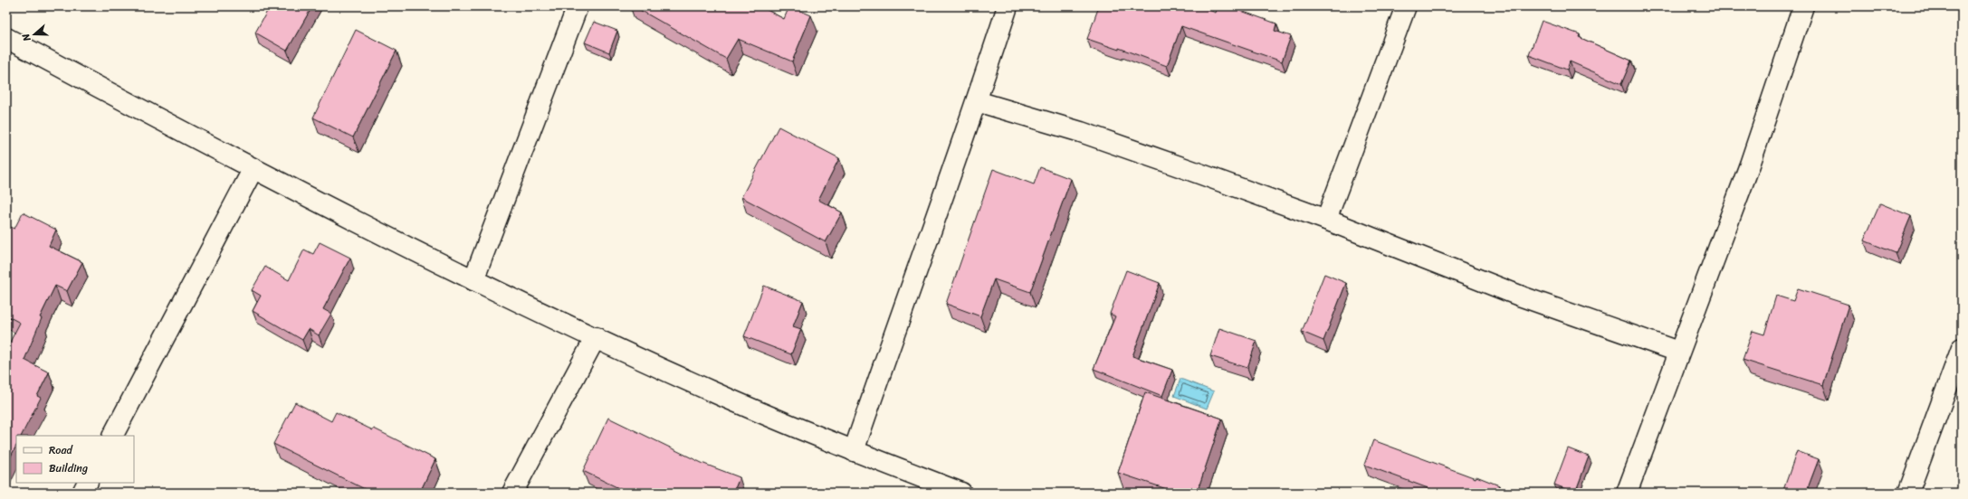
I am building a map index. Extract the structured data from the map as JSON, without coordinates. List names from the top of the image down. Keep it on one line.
{"legend":["Road","Building"],"north":"left"}
